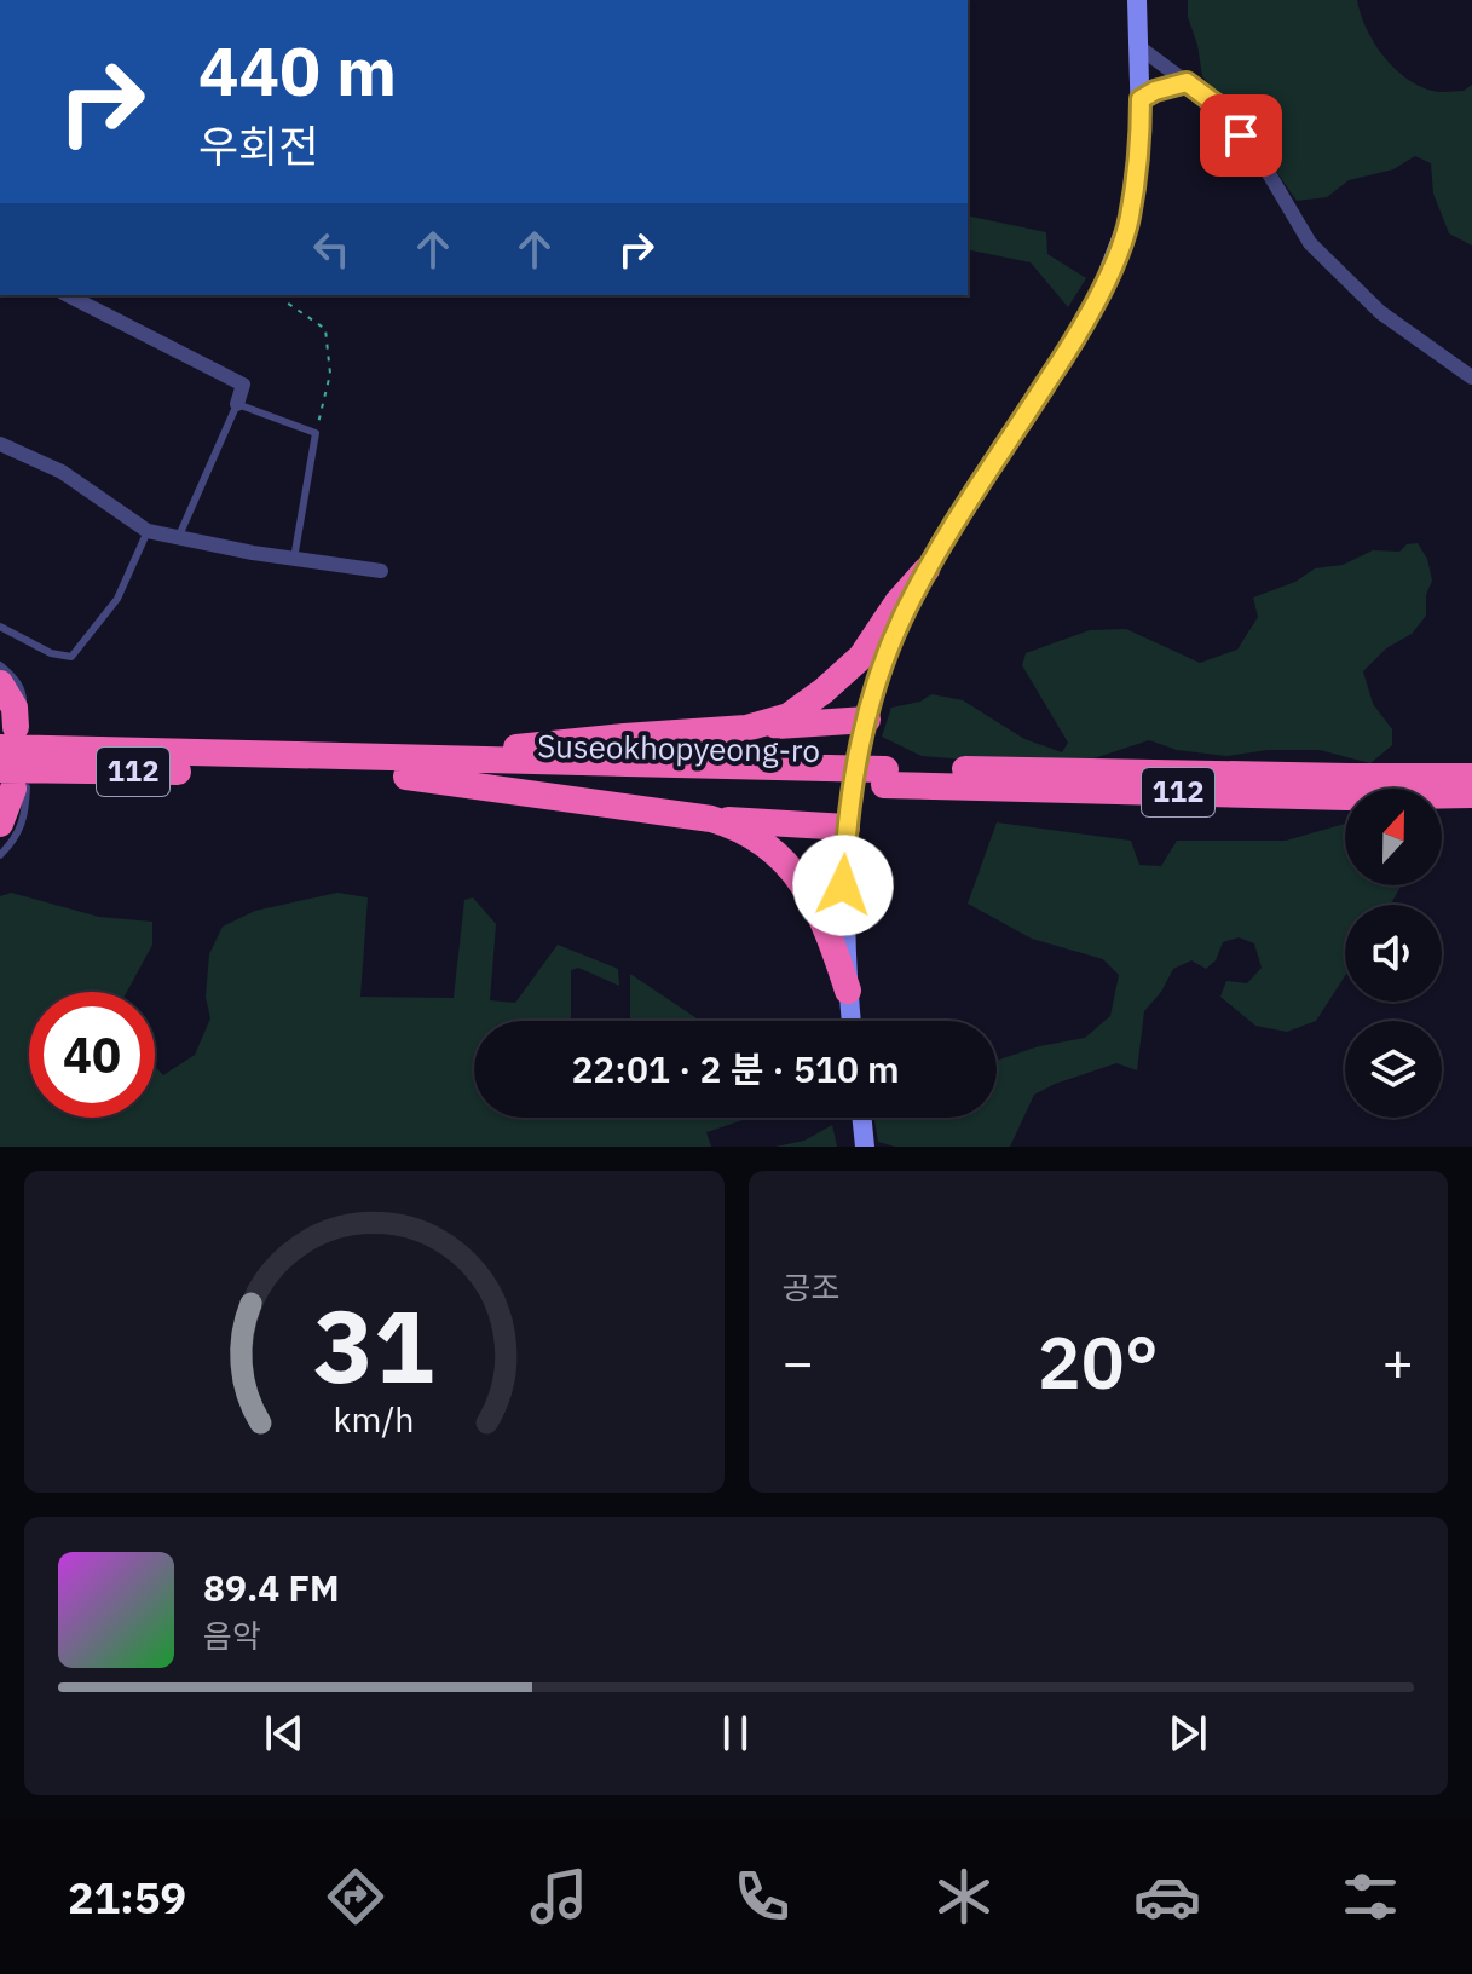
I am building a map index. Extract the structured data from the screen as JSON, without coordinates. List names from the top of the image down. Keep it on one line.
{"streets":{"highway":["Suseokhopyeong-ro","112"]},"north":"top","page":{"turn":["440 m","우회전"],"limit":"40","trip":"22:01 · 2 분 · 510 m","tile":"공조","heat":["−","20°","+"],"song":["89.4 FM","음악"],"tabs":"21:59","gauge":["31","km/h"]}}
